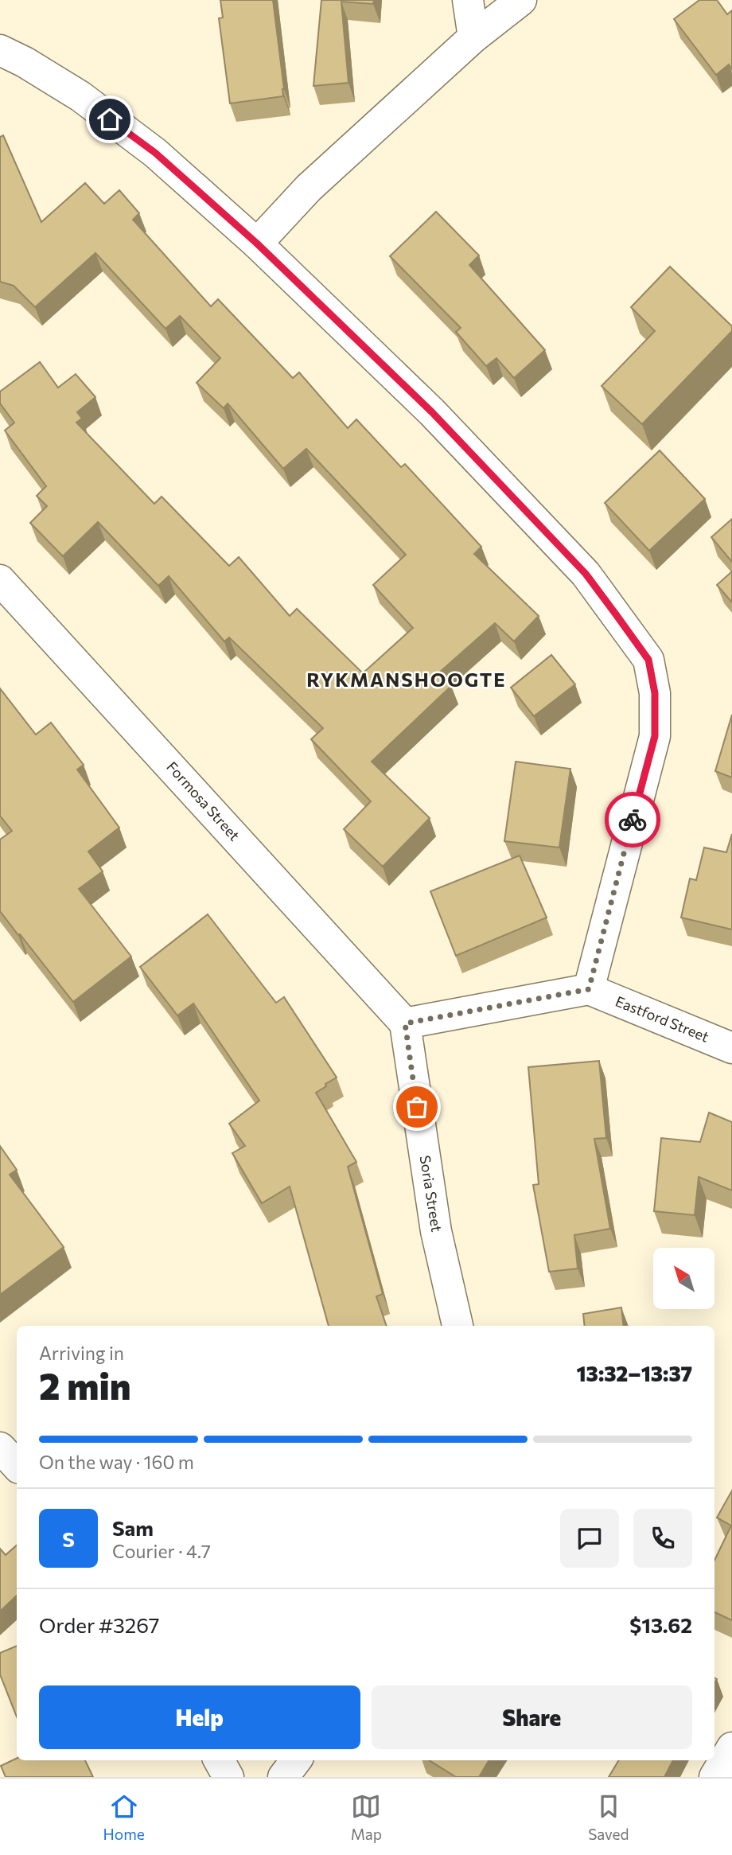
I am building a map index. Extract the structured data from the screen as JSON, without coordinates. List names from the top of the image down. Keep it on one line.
{"streets":{"street":["Formosa Street","Eastford Street","Soria Street"]},"crossings":[["Formosa Street","Soria Street"]],"districts":["RYKMANSHOOGTE"],"north":"top left","page":{"heading":["2 min","Arriving in","13:32–13:37"],"panel":["Sam","Courier · 4.7","Order #3267","$13.62"],"bar":"On the way · 160 m","round":"S","buttons":["Help","Share"],"tabs":["Home","Map","Saved"]}}
